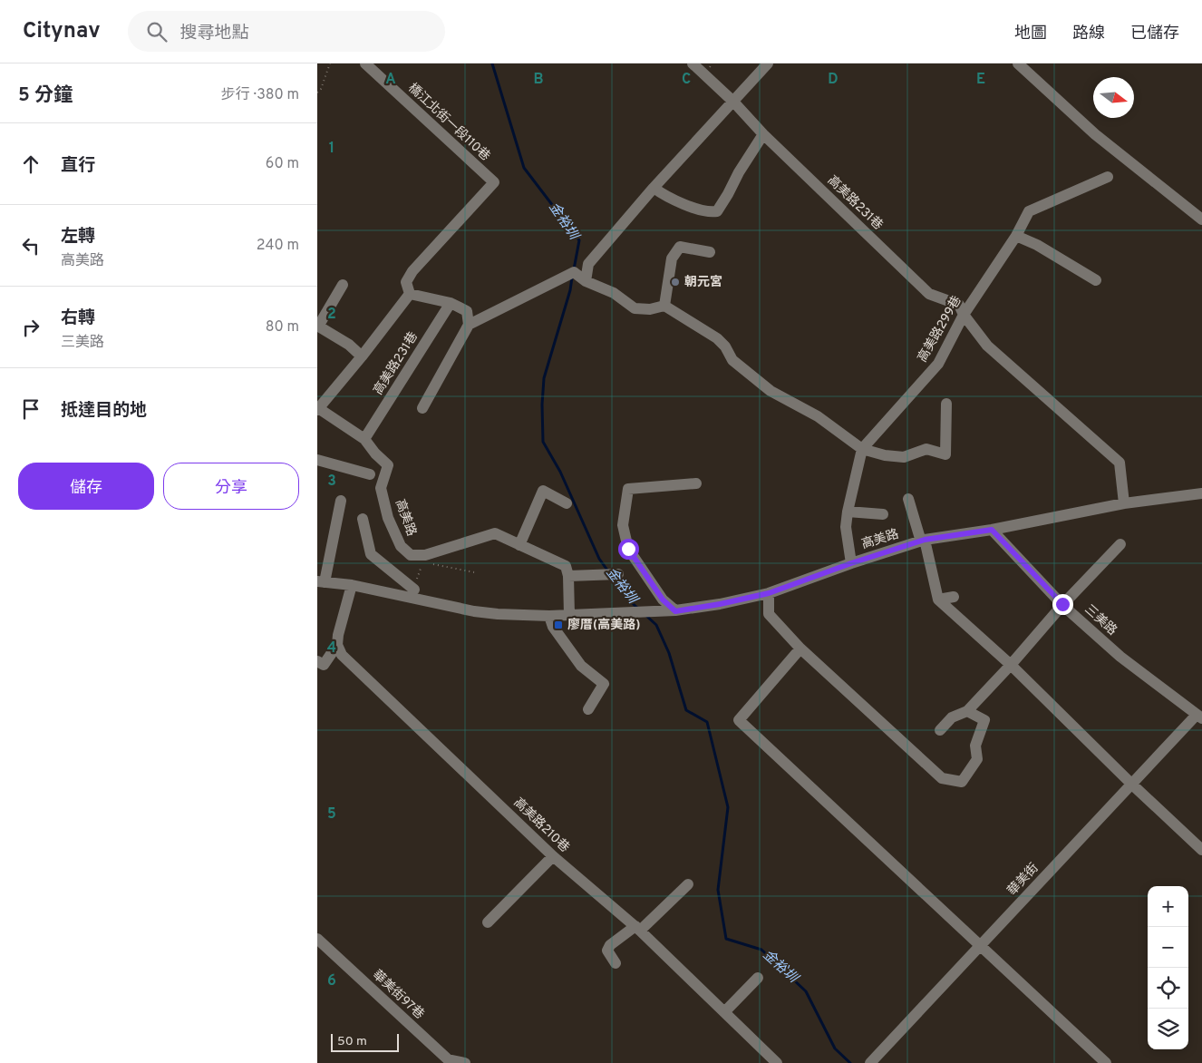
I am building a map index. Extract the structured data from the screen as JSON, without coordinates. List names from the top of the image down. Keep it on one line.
{"streets":{"street":["橋江北街一段110巷","高美路231巷","高美路299巷","高美路","三美路","高美路210巷","華美街","華美街97巷"]},"crossings":[["高美路231巷","高美路299巷"],["高美路231巷","高美路"],["高美路299巷","高美路"],["高美路","三美路"],["三美路","華美街"]],"water":["金裕圳"],"places":{"other":["朝元宮"],"transit":["廖厝(高美路)"]},"scale_bar":"50 m","north":"right","page":{"header":"Citynav","search":"搜尋地點","nav":["地圖","路線","已儲存"],"heading":["5 分鐘","步行 · 380 m"],"list":[["直行","60 m"],["左轉","高美路","240 m"],["右轉","三美路","80 m"],"抵達目的地"],"buttons":["儲存","分享"],"map_buttons":["+","−"],"scale":"50 m"},"grid":{"columns":["A","B","C","D","E"],"rows":["1","2","3","4","5","6"]}}
